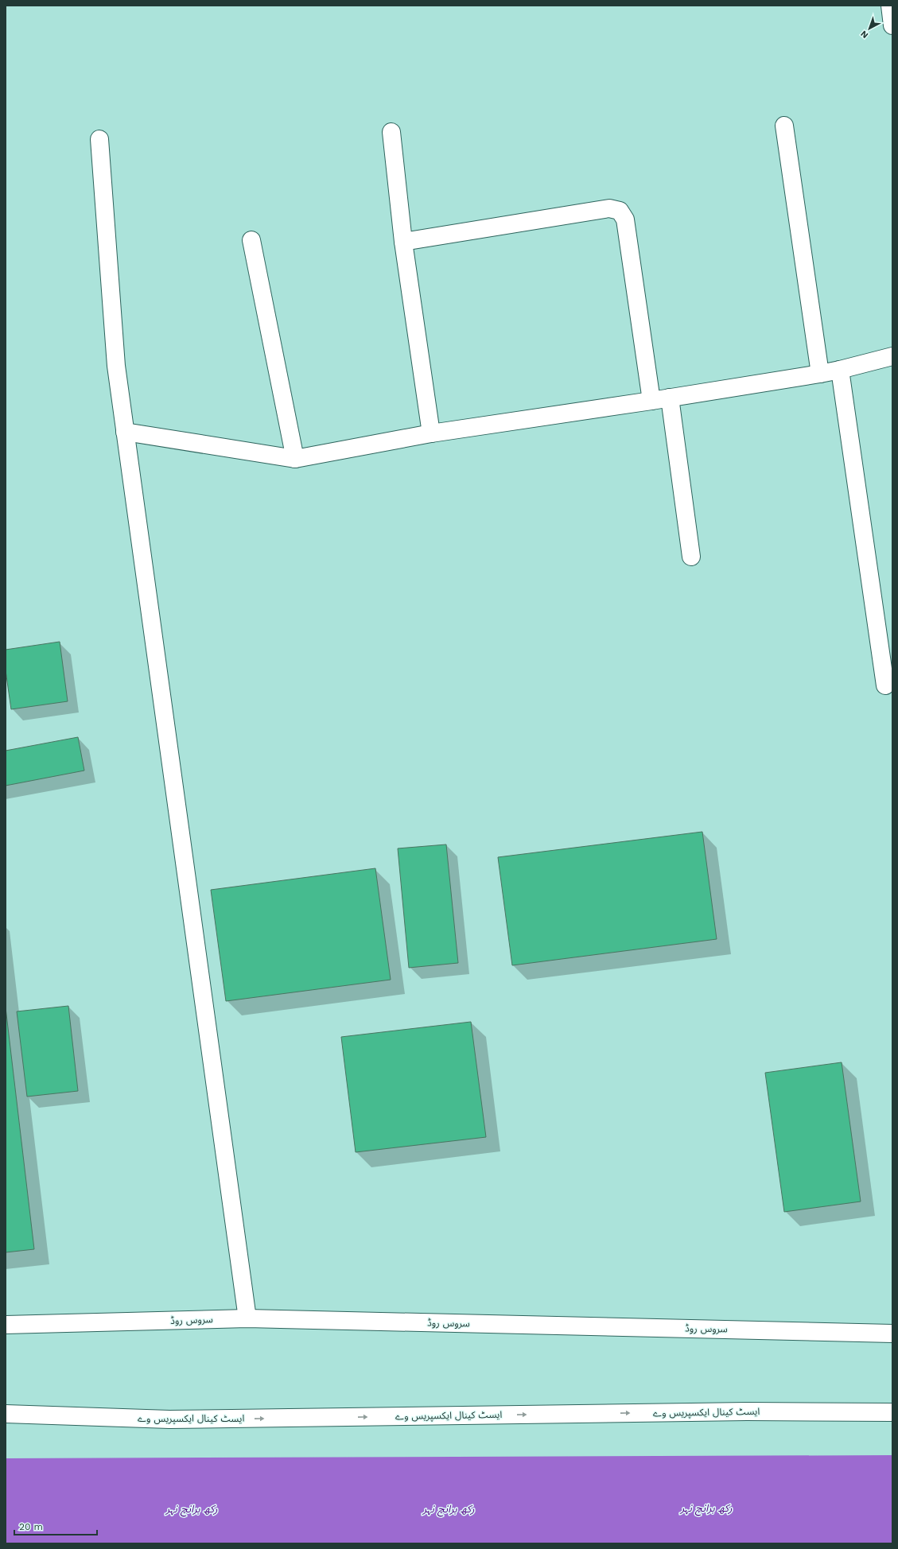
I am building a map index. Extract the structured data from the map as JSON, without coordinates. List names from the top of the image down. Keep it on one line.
{"streets":{"street":["سروس روڈ","ایسٹ کینال ایکسپریس وے"]},"one_way":["ایسٹ کینال ایکسپریس وے"],"water":["رکھ برانچ نہر"],"scale_bar":"20 m","north":"bottom left"}
